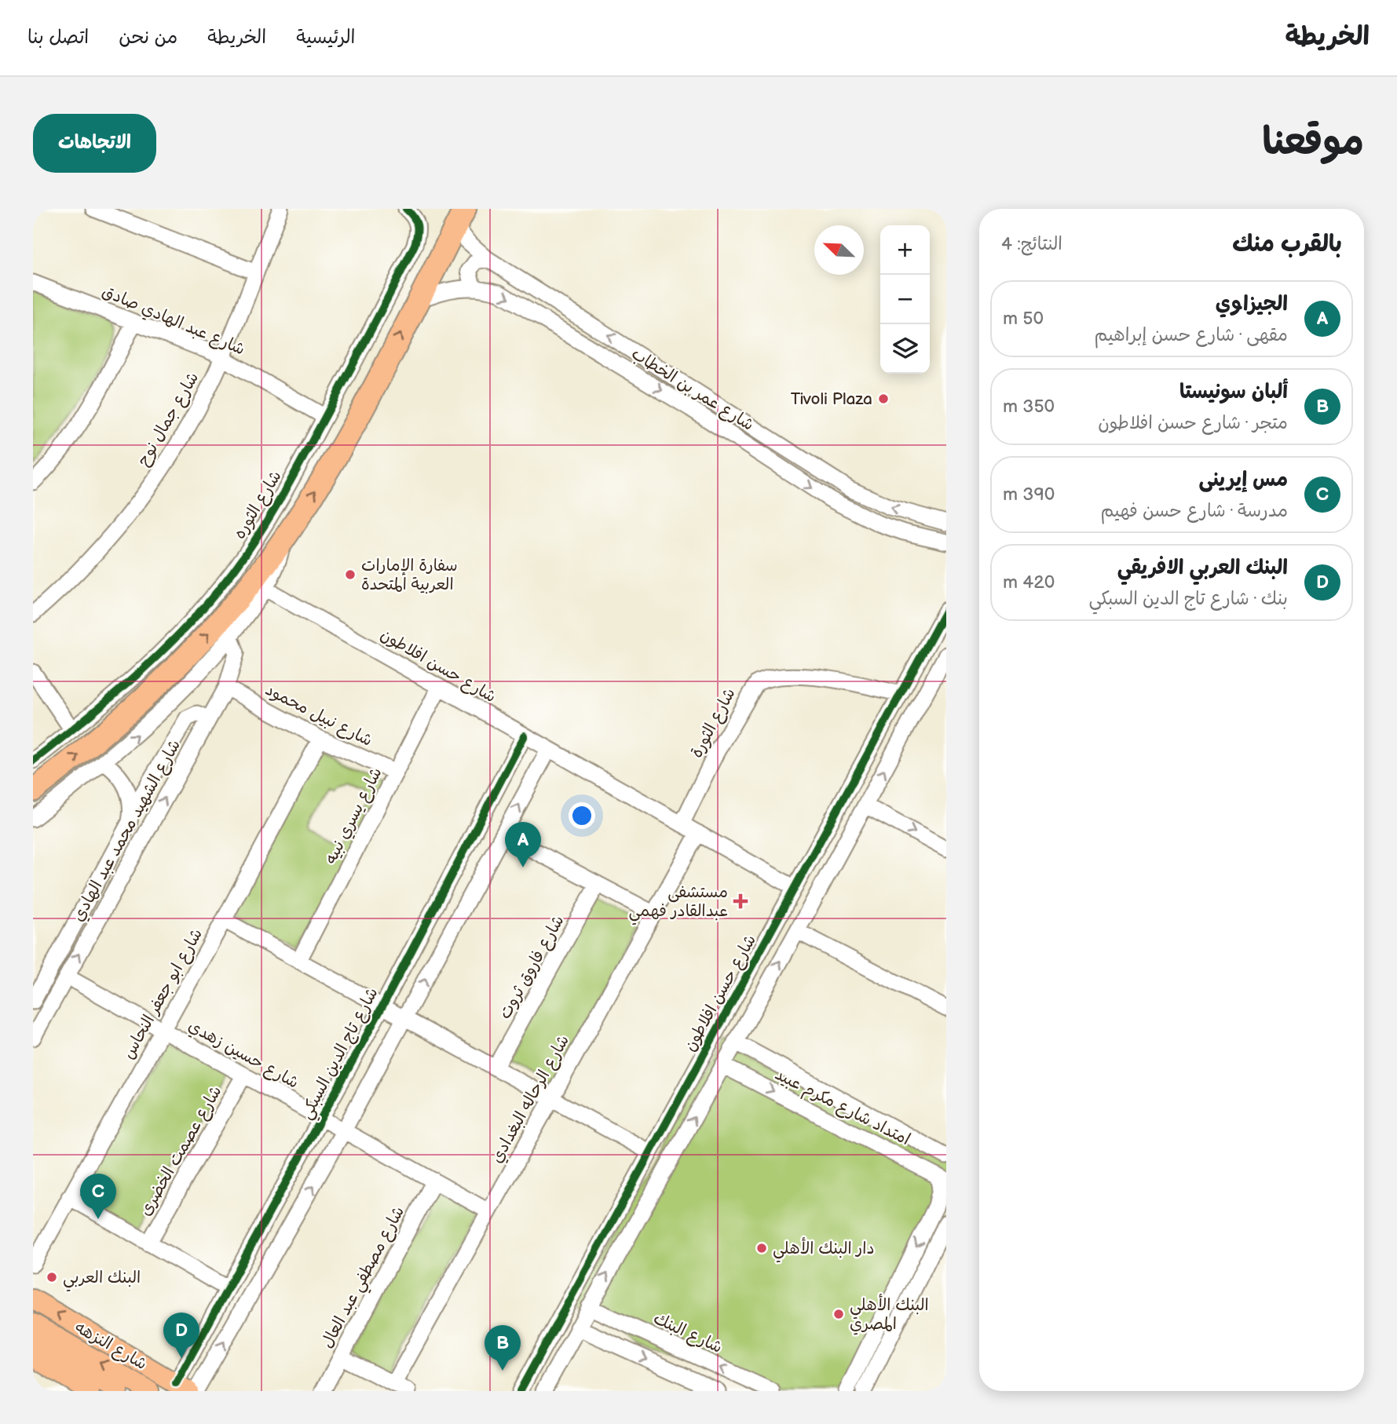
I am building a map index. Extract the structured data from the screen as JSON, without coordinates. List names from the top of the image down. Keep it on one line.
{"streets":{"main road":["شارع النزهه"],"street":["شارع عبد الهادي صادق","شارع عمر بن الخطاب","شارع جمال نوح","شارع الثوره","شارع حسن افلاطون","شارع نبيل محمود","شارع الثورة","شارع يسري نبيه","شارع الشهيد محمد عبد الهادي","شارع فاروق ثروت","شارع ابو جعفر النحاس","شارع تاج الدين السبكي","شارع حسين زهدي","شارع الرحاله البغدادي","امتداد شارع مكرم عبيد","شارع عصمت الخضرى","شارع مصطفي عبد العال","شارع البنك"]},"crossings":[["شارع عبد الهادي صادق","شارع جمال نوح"],["شارع عبد الهادي صادق","شارع الثوره"],["شارع حسن افلاطون","شارع الثورة"],["شارع حسن افلاطون","شارع يسري نبيه"],["شارع حسن افلاطون","شارع تاج الدين السبكي"],["شارع حسن افلاطون","شارع الرحاله البغدادي"],["شارع نبيل محمود","شارع يسري نبيه"],["شارع نبيل محمود","شارع الشهيد محمد عبد الهادي"],["شارع نبيل محمود","شارع ابو جعفر النحاس"],["شارع الشهيد محمد عبد الهادي","شارع حسين زهدي"],["شارع ابو جعفر النحاس","شارع حسين زهدي"],["شارع تاج الدين السبكي","شارع حسين زهدي"],["شارع تاج الدين السبكي","شارع النزهه"],["شارع حسين زهدي","شارع الرحاله البغدادي"],["شارع حسين زهدي","شارع عصمت الخضرى"],["شارع حسين زهدي","شارع مصطفي عبد العال"]],"places":{"other":["Tivoli Plaza","سفارة الإمارات العربية المتحدة","دار البنك الأهلي","البنك العربي","البنك الأهلي المصري"],"health":["مستشفى عبدالقادر فهمي"]},"north":"top left","page":{"header":"الخريطة","nav":["الرئيسية","الخريطة","من نحن","اتصل بنا"],"title":"موقعنا","buttons":"الاتجاهات","heading":["بالقرب منك","النتائج: 4"],"map_buttons":["+","−"],"list":[{"mark":"A","name":"الجيزاوي","note":"مقهى · شارع حسن إبراهيم","value":"50 m"},{"mark":"B","name":"ألبان سونيستا","note":"متجر · شارع حسن افلاطون","value":"350 m"},{"mark":"C","name":"مس إيرينى","note":"مدرسة · شارع حسن فهيم","value":"390 m"},{"mark":"D","name":"البنك العربي الافريقي","note":"بنك · شارع تاج الدين السبكي","value":"420 m"}],"pins":["A","C","D","B"]}}
